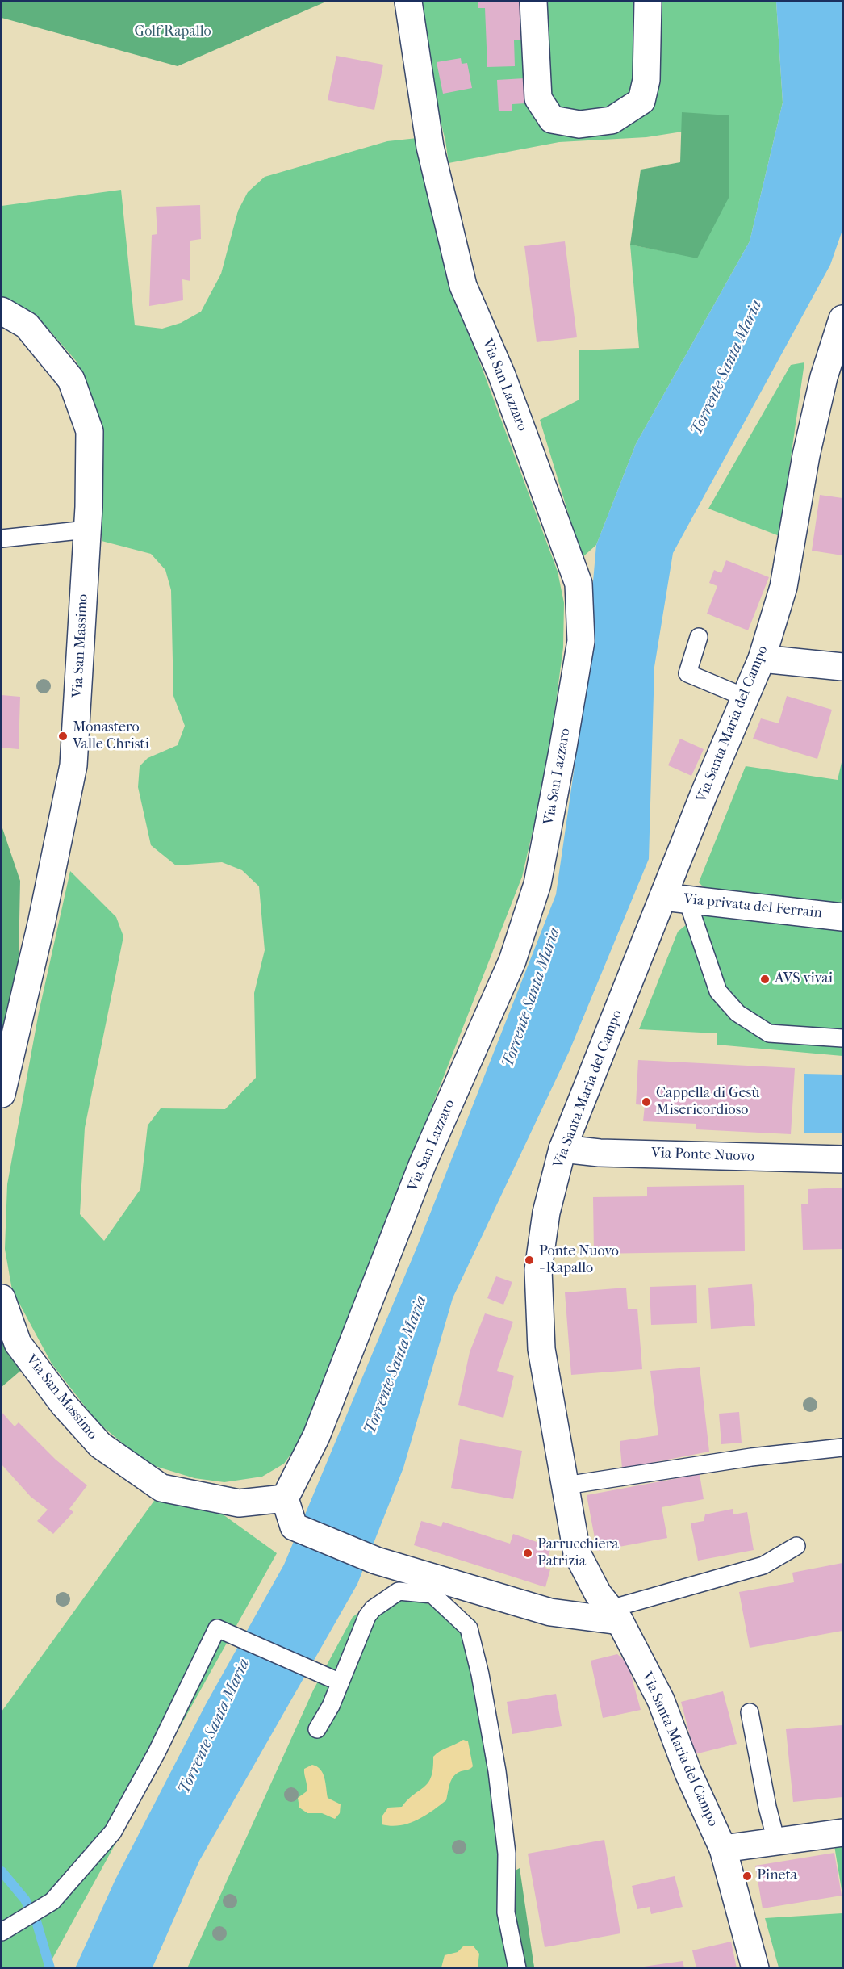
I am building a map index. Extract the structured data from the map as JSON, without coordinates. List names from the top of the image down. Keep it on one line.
{"streets":{"street":["Via San Lazzaro","Via San Massimo","Via Santa Maria del Campo","Via privata del Ferrain","Via Ponte Nuovo"]},"crossings":[["Via San Lazzaro","Via San Massimo"],["Via Santa Maria del Campo","Via privata del Ferrain"],["Via Santa Maria del Campo","Via Ponte Nuovo"]],"water":["Torrente Santa Maria"],"parks":["Golf Rapallo"],"places":["Monastero Valle Christi","AVS vivai","Cappella di Gesù Misericordioso","Ponte Nuovo - Rapallo","Parrucchiera Patrizia","Pineta"]}
